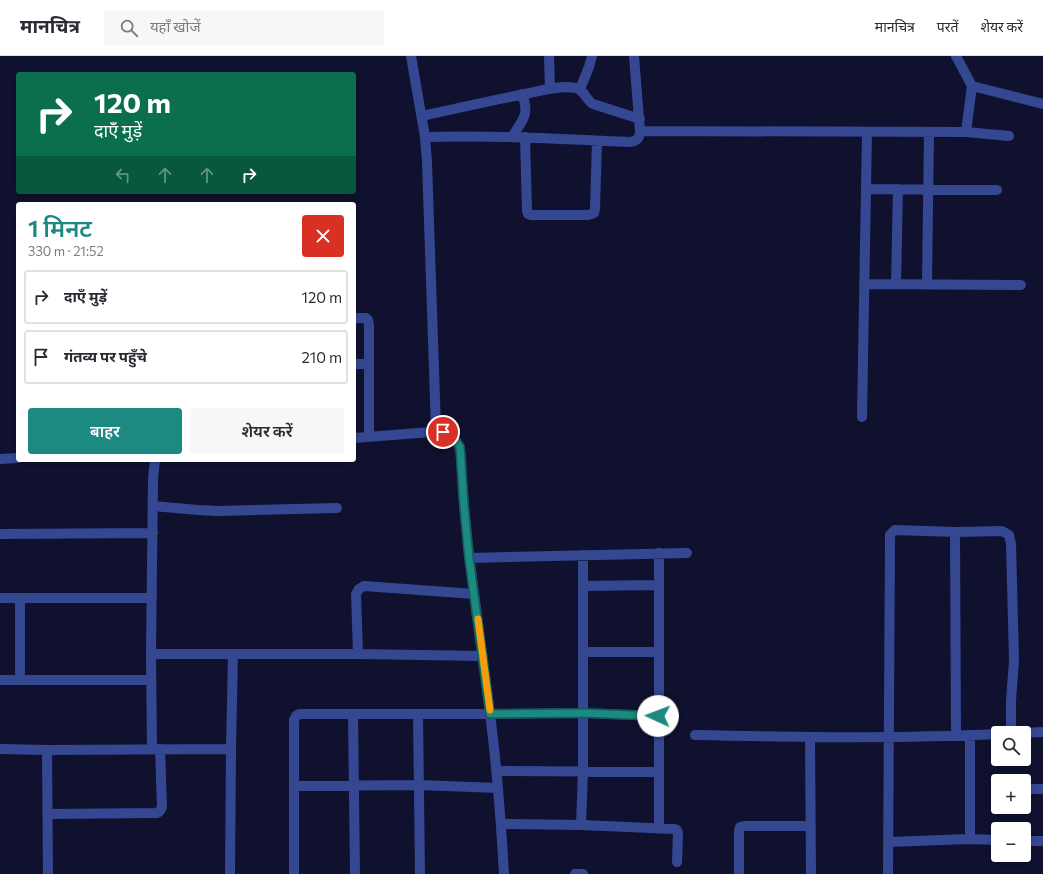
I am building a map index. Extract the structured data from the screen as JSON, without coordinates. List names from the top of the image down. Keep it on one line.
{"page":{"header":"मानचित्र","search":"यहाँ खोजें","nav":["मानचित्र","परतें","शेयर करें"],"turn":["120 m","दाएँ मुड़ें"],"heading":["1 मिनट","330 m · 21:52"],"list":[{"name":"दाएँ मुड़ें","value":"120 m"},{"name":"गंतव्य पर पहुँचे","value":"210 m"}],"buttons":["बाहर","शेयर करें"],"map_buttons":["+","−"]}}
